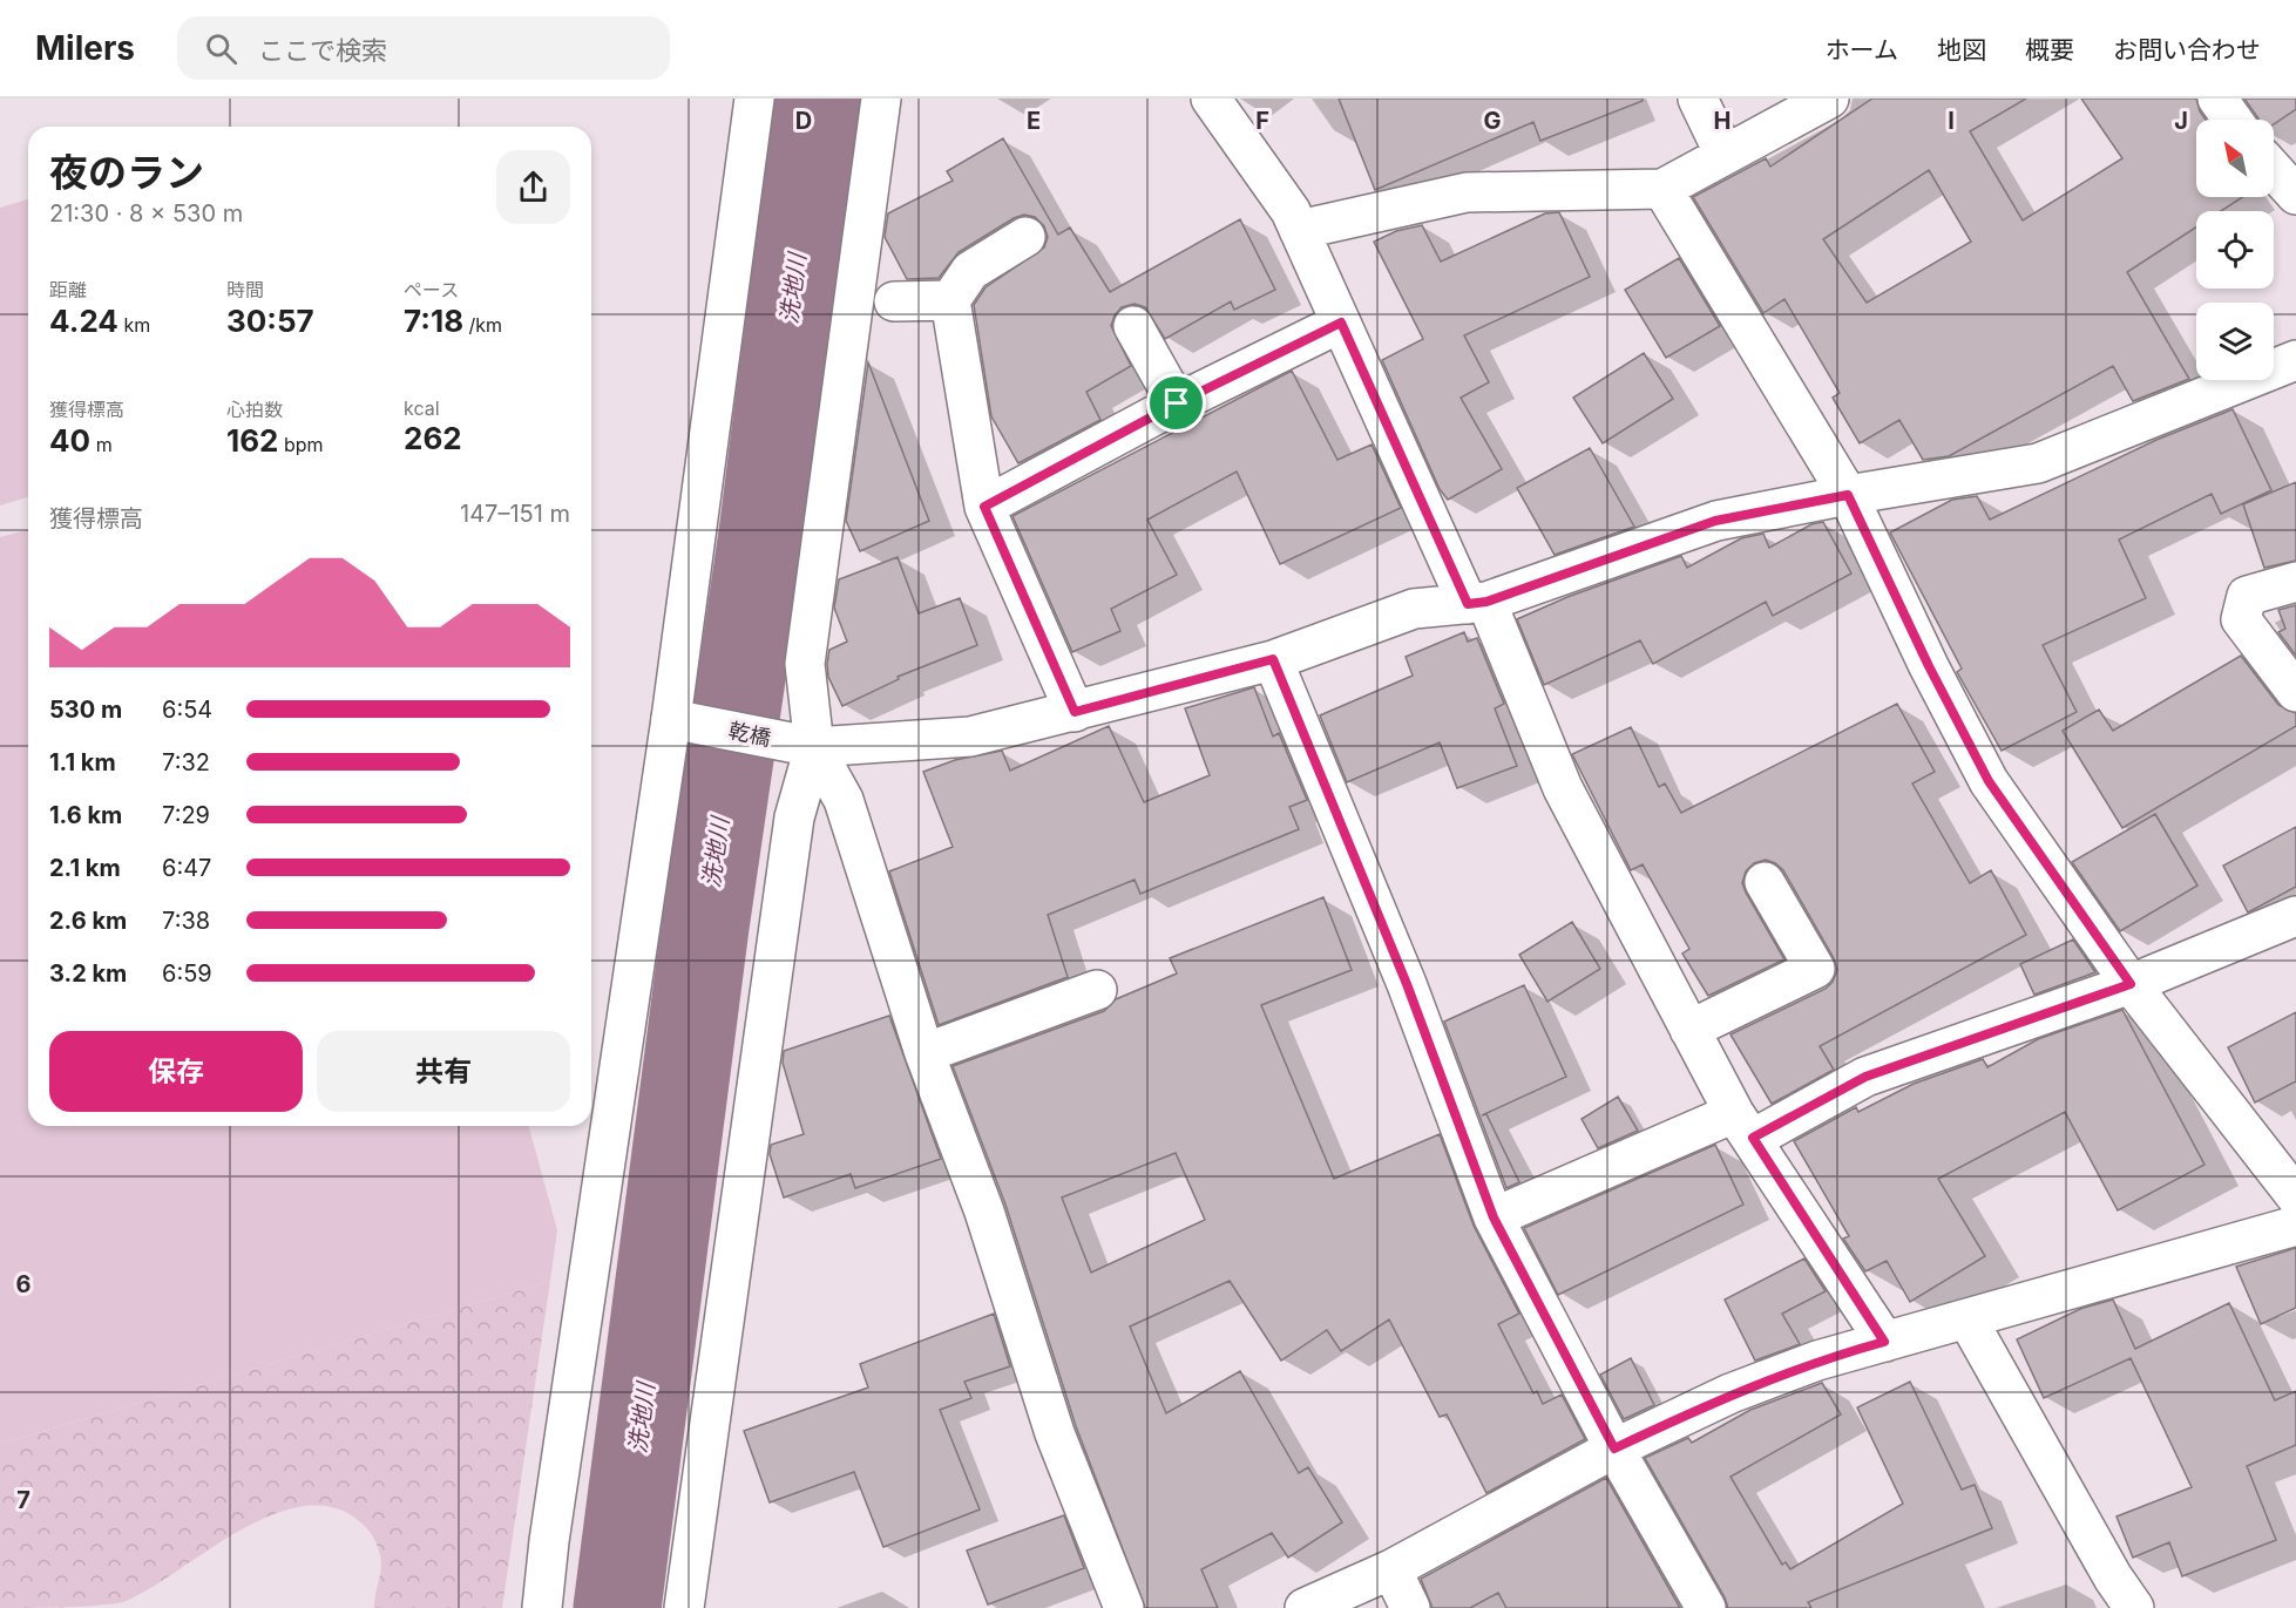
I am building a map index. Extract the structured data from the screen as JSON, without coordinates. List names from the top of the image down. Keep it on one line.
{"streets":{"street":["乾橋"]},"water":["洗地川"],"north":"top left","page":{"header":"Milers","search":"ここで検索","nav":["ホーム","地図","概要","お問い合わせ"],"heading":["夜のラン","21:30 · 8 × 530 m"],"stats":[["距離","4.24 km"],["時間","30:57"],["ペース","7:18 /km"],["獲得標高","40 m"],["心拍数","162 bpm"],["kcal","262"]],"chart":["獲得標高","147–151 m"],"list":[{"name":"530 m","note":"6:54"},{"name":"1.1 km","note":"7:32"},{"name":"1.6 km","note":"7:29"},{"name":"2.1 km","note":"6:47"},{"name":"2.6 km","note":"7:38"},{"name":"3.2 km","note":"6:59"}],"buttons":["保存","共有"]},"grid":{"columns":["D","E","F","G","H","I","J"],"rows":["6","7"]}}
